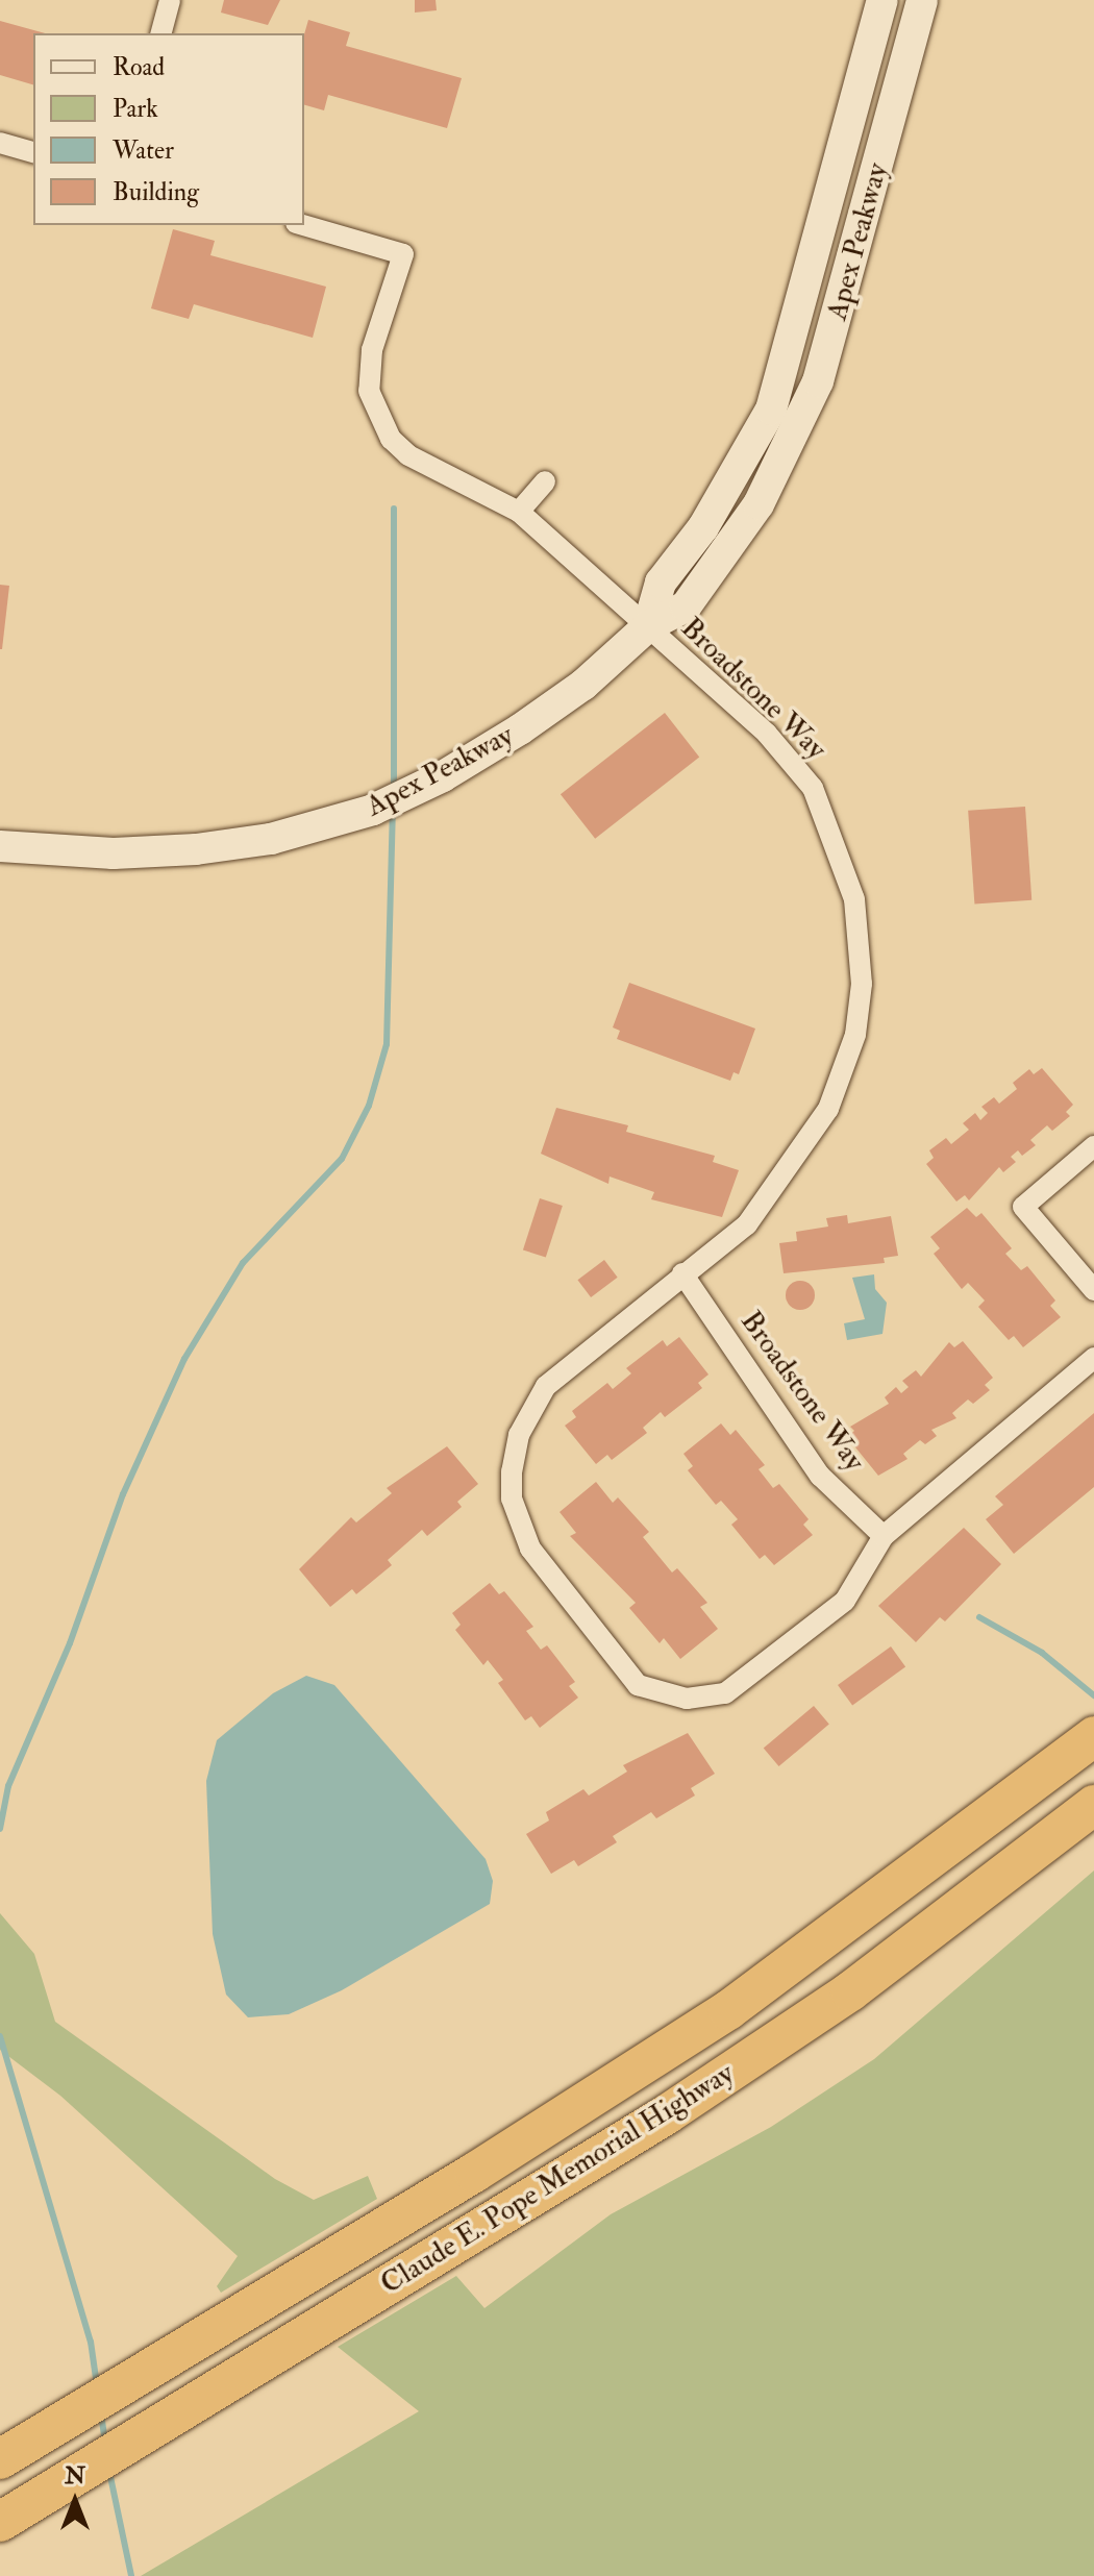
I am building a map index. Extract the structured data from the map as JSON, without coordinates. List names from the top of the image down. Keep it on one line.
{"streets":{"highway":["Claude E. Pope Memorial Highway"],"main road":["Apex Peakway"],"street":["Broadstone Way"]},"crossings":[["Apex Peakway","Broadstone Way"]],"legend":["Road","Park","Water","Building"],"north":"top"}
